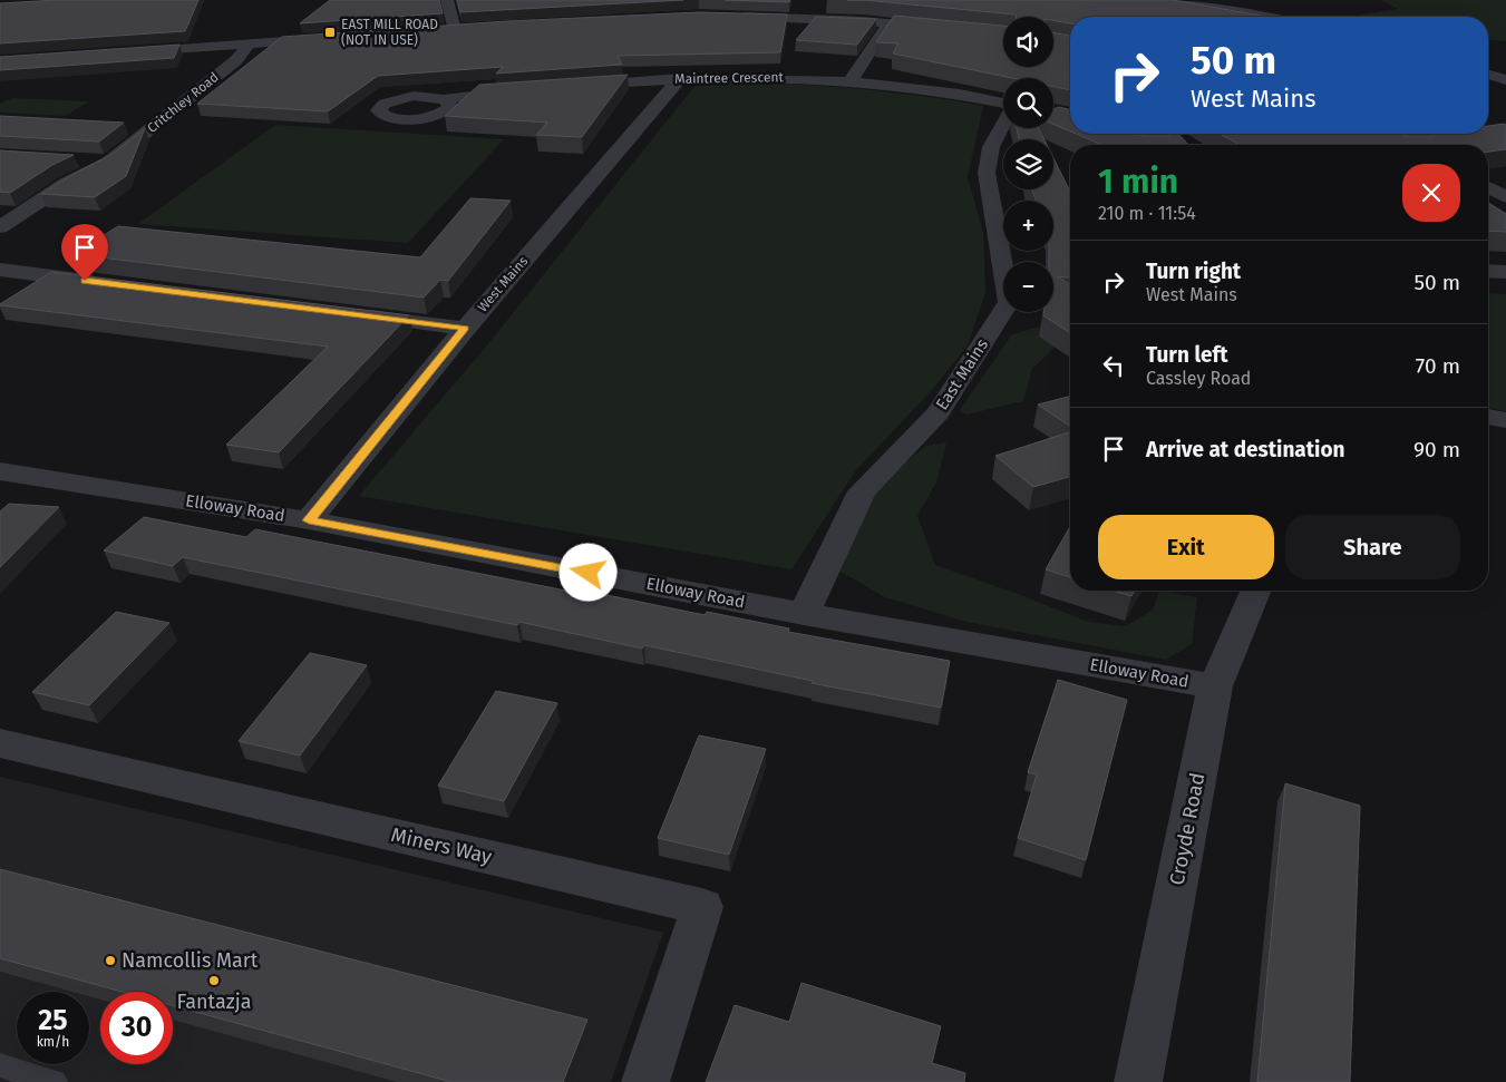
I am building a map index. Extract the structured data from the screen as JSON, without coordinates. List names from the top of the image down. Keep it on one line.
{"streets":{"street":["Maintree Crescent","Critchley Road","West Mains","East Mains","Elloway Road","Croyde Road","Miners Way"]},"crossings":[["Maintree Crescent","West Mains"],["West Mains","Elloway Road"],["East Mains","Elloway Road"],["Elloway Road","Croyde Road"]],"places":{"transit":["EAST MILL ROAD (NOT IN USE)"],"other":["Namcollis Mart","Fantazja"]},"page":{"map_buttons":["+","−"],"turn":["50 m","West Mains"],"heading":["1 min","210 m · 11:54"],"list":[{"name":"Turn right","note":"West Mains","value":"50 m"},{"name":"Turn left","note":"Cassley Road","value":"70 m"},{"name":"Arrive at destination","value":"90 m"}],"buttons":["Exit","Share"],"speed":"25 km/h","limit":"30"}}
